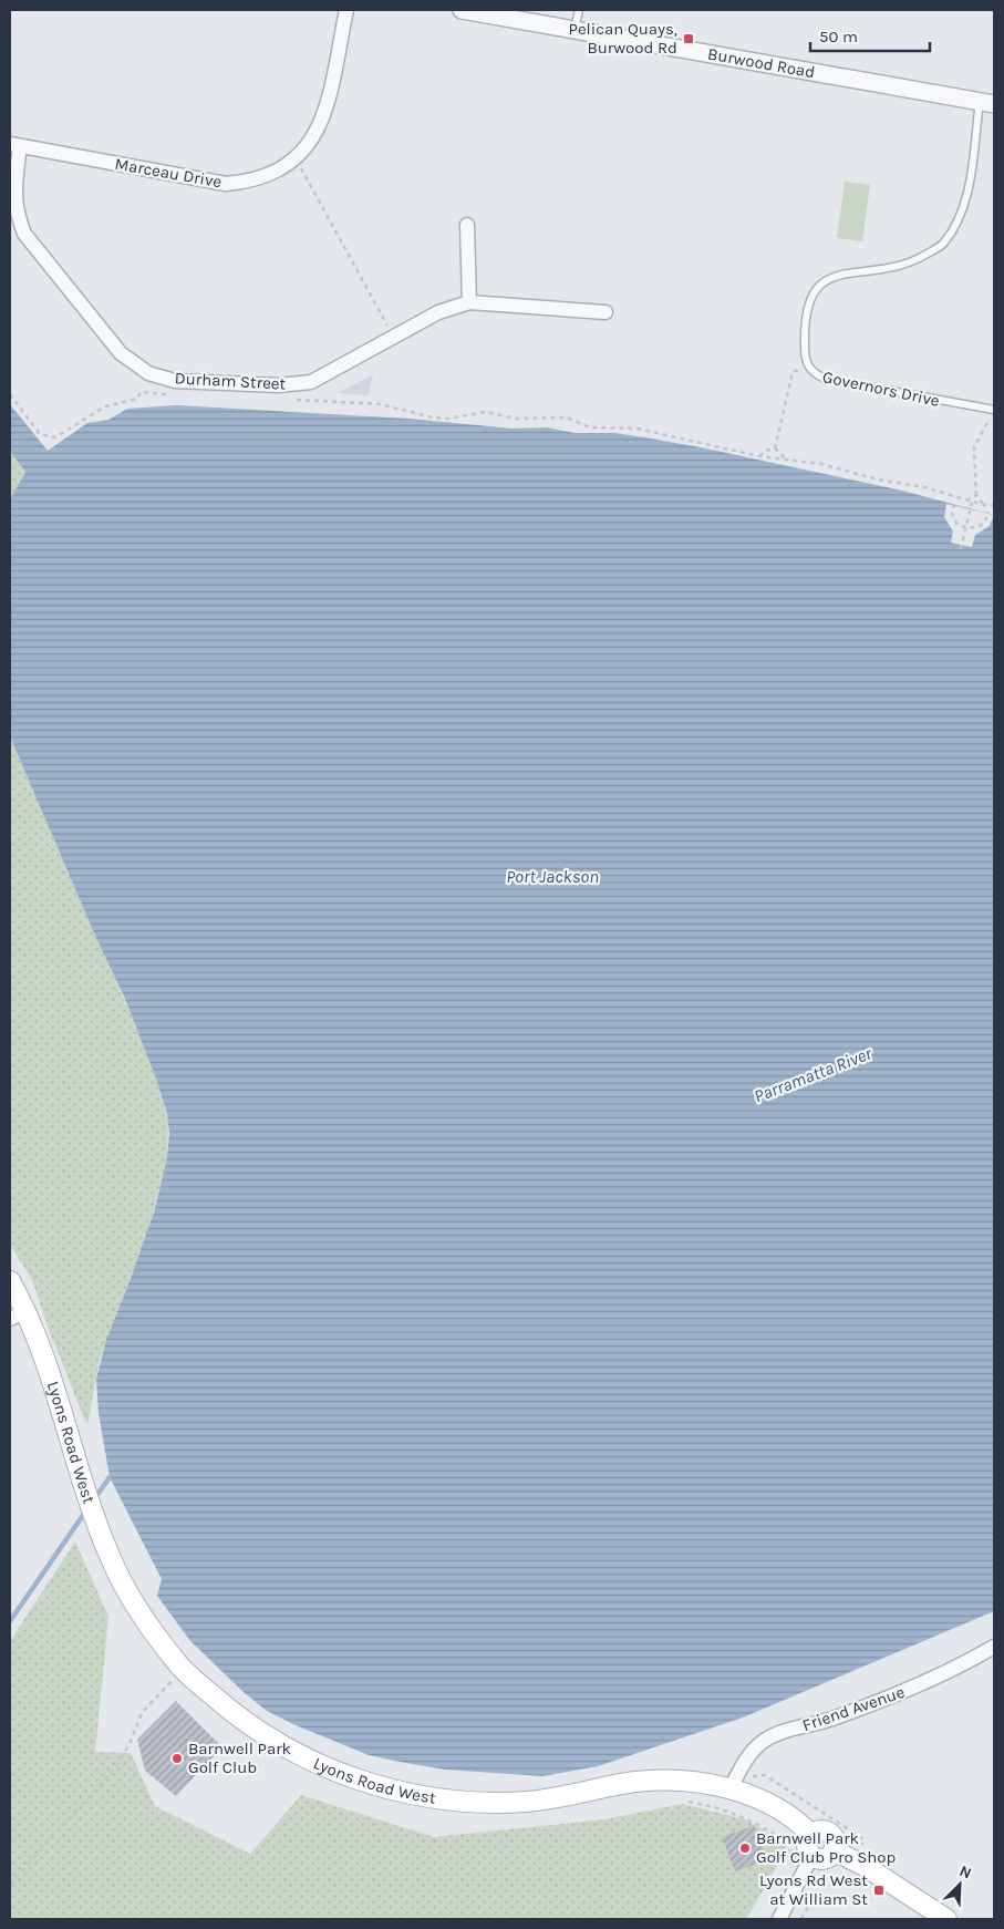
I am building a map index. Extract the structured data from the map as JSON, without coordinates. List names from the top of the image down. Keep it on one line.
{"streets":{"main road":["Lyons Road West"],"street":["Burwood Road","Marceau Drive","Durham Street","Friend Avenue"],"lane":["Governors Drive"]},"crossings":[["Burwood Road","Governors Drive"],["Marceau Drive","Durham Street"],["Lyons Road West","Friend Avenue"]],"water":["Port Jackson","Parramatta River"],"places":{"transit":["Pelican Quays, Burwood Rd","Lyons Rd West at William St"],"other":["Barnwell Park Golf Club","Barnwell Park Golf Club Pro Shop"]},"scale_bar":"50 m","north":"top right"}
